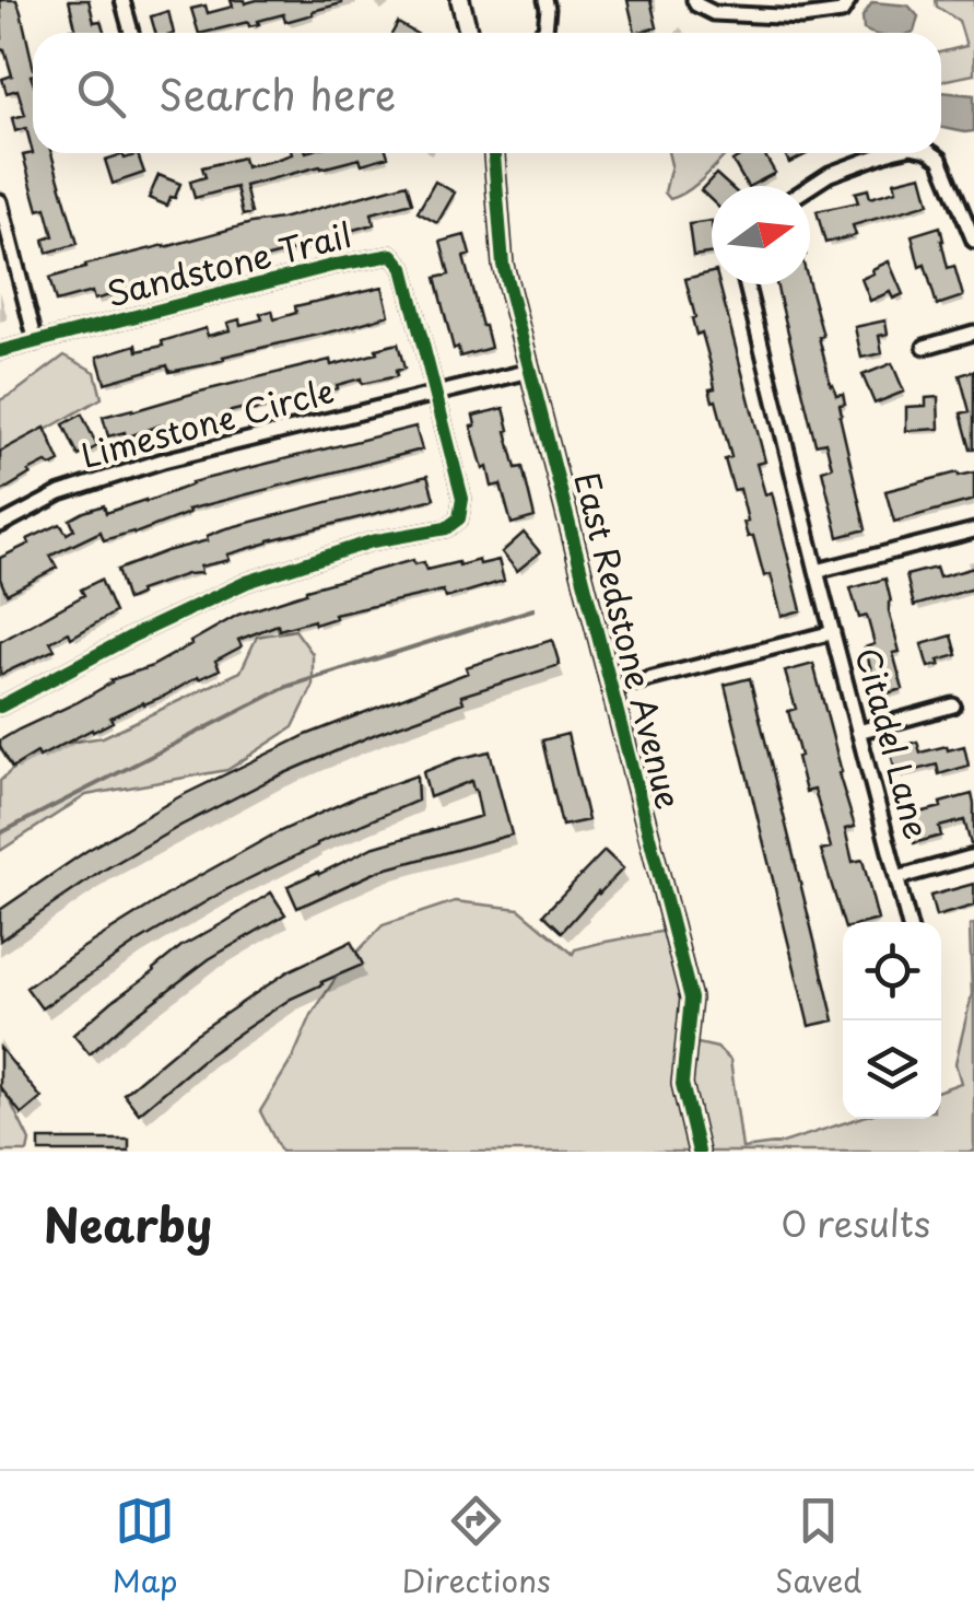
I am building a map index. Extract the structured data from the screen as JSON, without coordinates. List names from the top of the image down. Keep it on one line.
{"streets":{"street":["Sandstone Trail","Limestone Circle","East Redstone Avenue","Citadel Lane"]},"crossings":[["Sandstone Trail","Limestone Circle"],["Limestone Circle","East Redstone Avenue"]],"north":"right","page":{"search":"Search here","heading":["Nearby","0 results"],"nav":["Map","Directions","Saved"]}}
